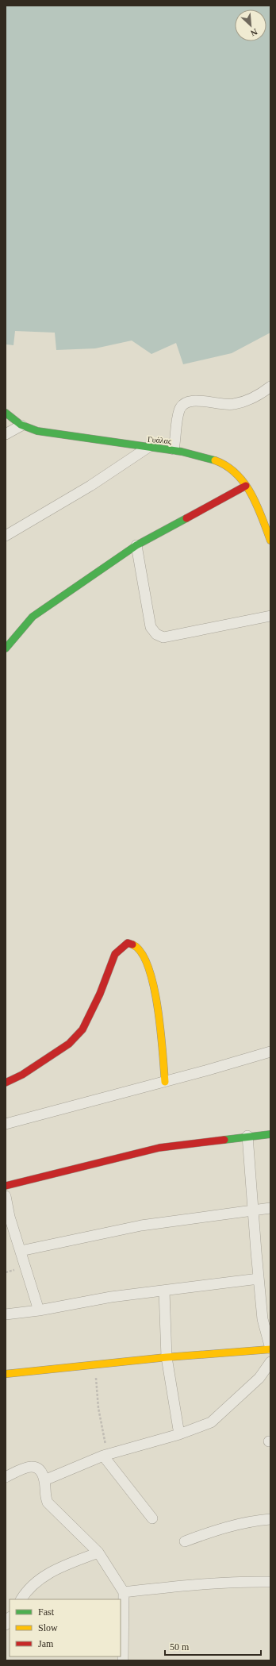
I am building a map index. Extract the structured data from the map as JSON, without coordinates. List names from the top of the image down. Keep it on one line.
{"streets":{"street":["Γυάλας"]},"legend":["Fast","Slow","Jam"],"scale_bar":"50 m","north":"bottom right"}
